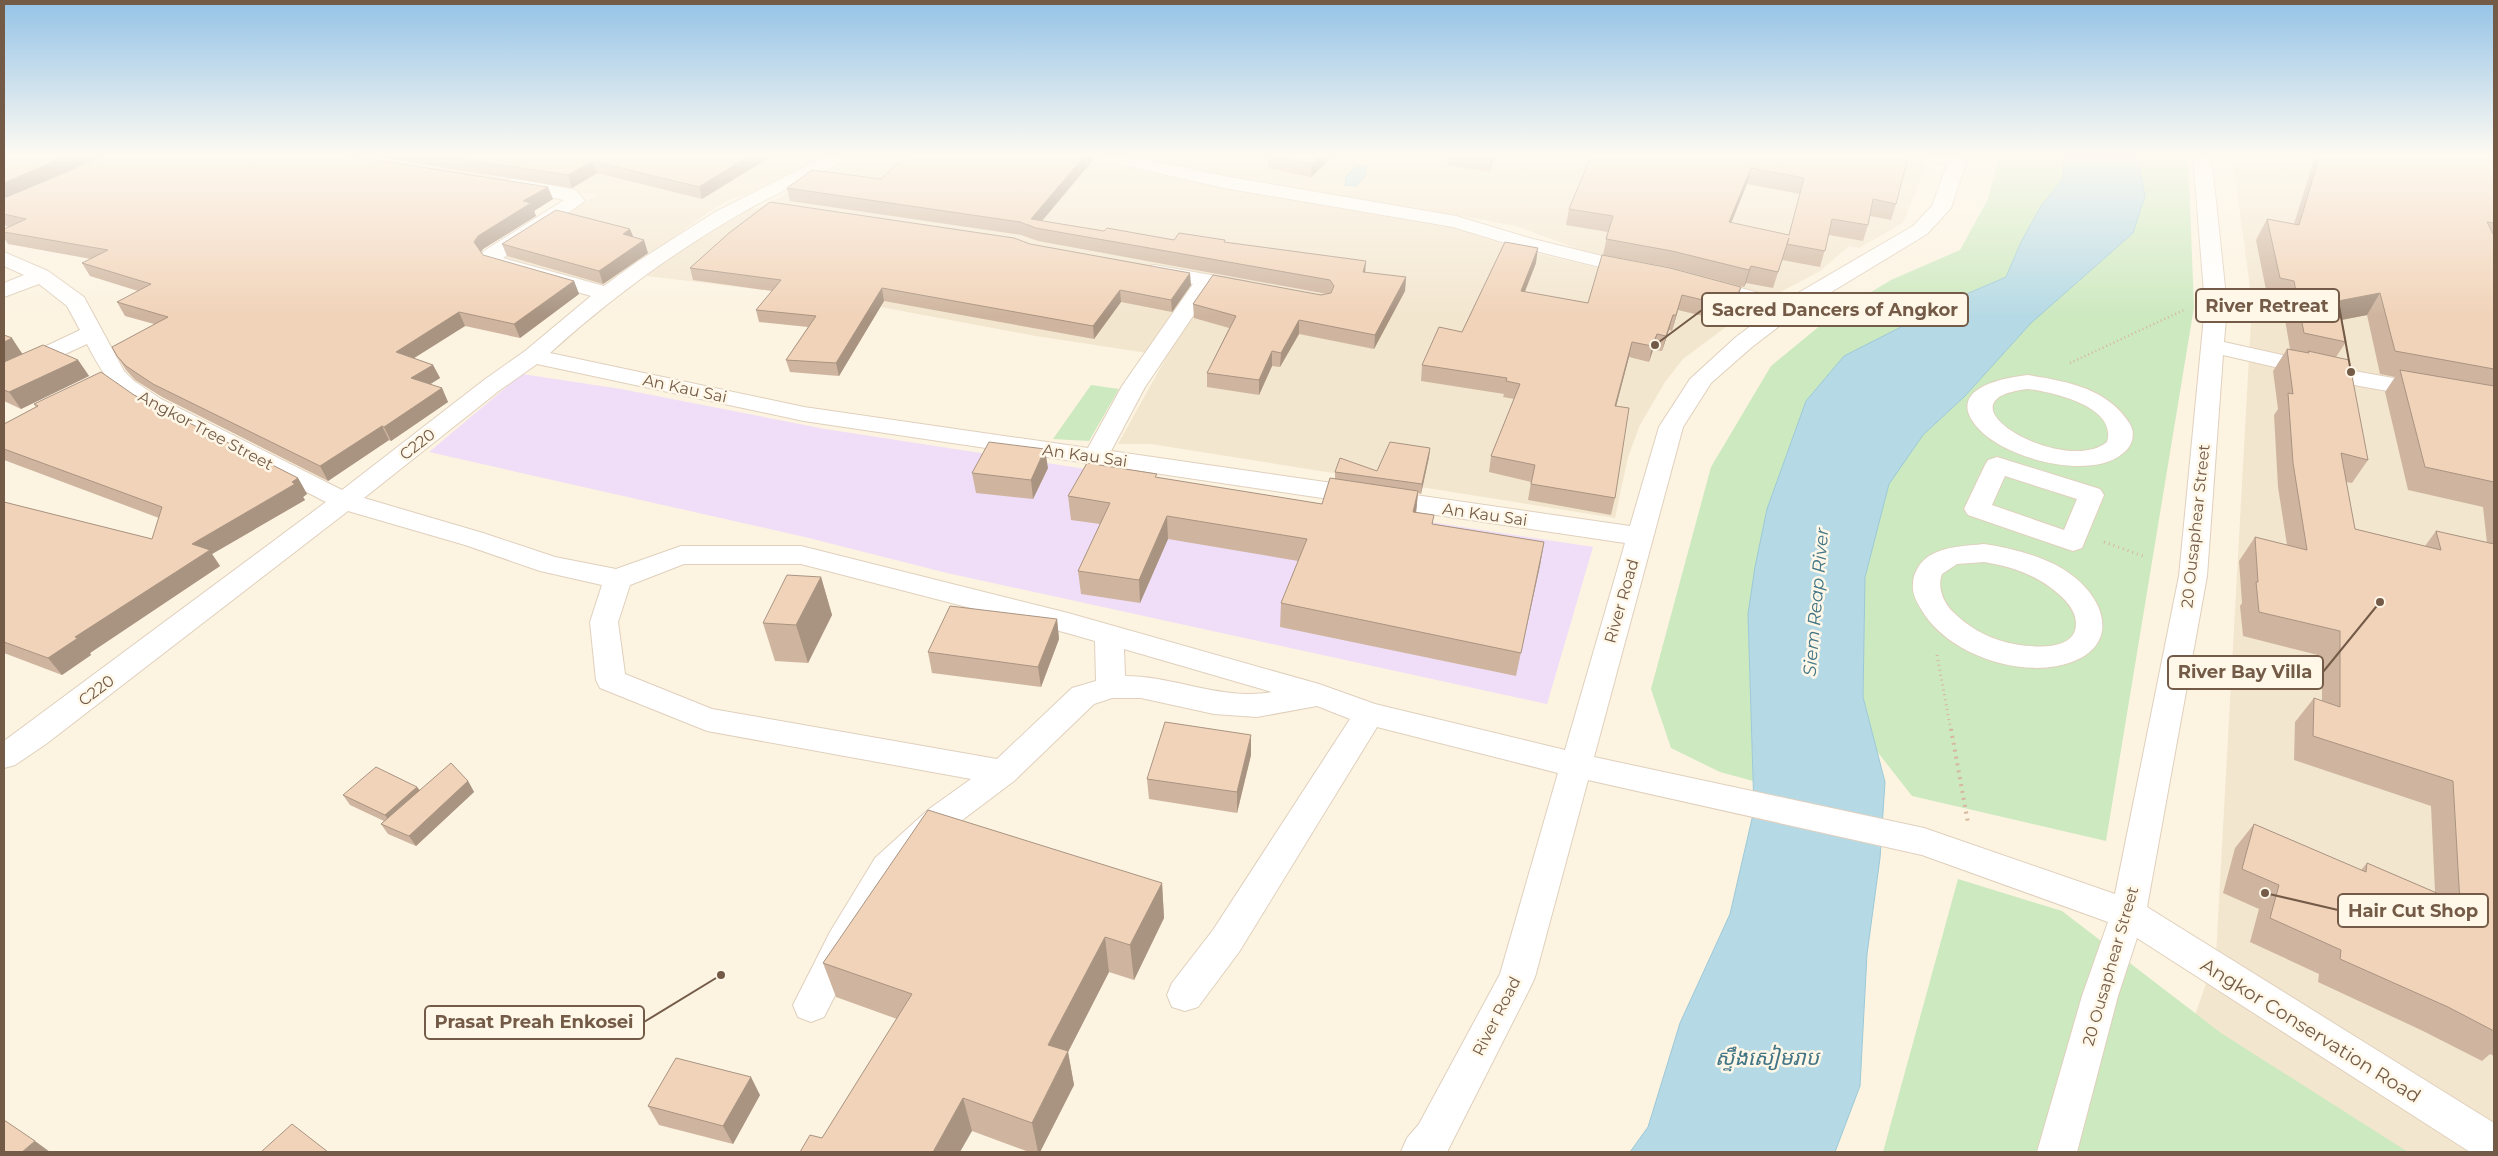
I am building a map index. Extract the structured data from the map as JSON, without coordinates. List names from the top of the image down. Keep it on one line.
{"streets":{"street":["An Kau Sai","Angkor Tree Street","C220","20 Ousaphear Street","River Road","Angkor Conservation Road"]},"crossings":[["An Kau Sai","C220"],["An Kau Sai","River Road"],["Angkor Tree Street","C220"],["Angkor Tree Street","Angkor Conservation Road"],["20 Ousaphear Street","Angkor Conservation Road"],["River Road","Angkor Conservation Road"]],"water":["Siem Reap River","ស្ទឹងសៀមរាប"],"places":["Sacred Dancers of Angkor","River Retreat","River Bay Villa","Hair Cut Shop","Prasat Preah Enkosei"]}
